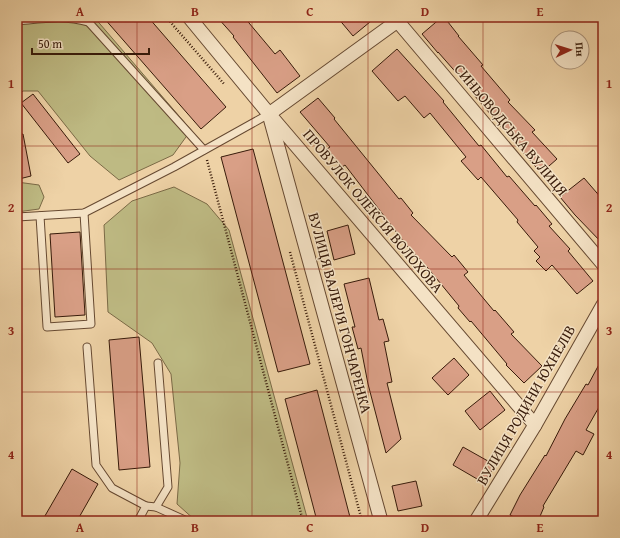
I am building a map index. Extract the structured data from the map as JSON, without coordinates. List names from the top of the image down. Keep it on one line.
{"streets":{"street":["СИНЬОВОДСЬКА ВУЛИЦЯ","ПРОВУЛОК ОЛЕКСІЯ ВОЛОХОВА","ВУЛИЦЯ ВАЛЕРІЯ ГОНЧАРЕНКА","ВУЛИЦЯ РОДИНИ ЮХНЕЛІВ"]},"crossings":[["ПРОВУЛОК ОЛЕКСІЯ ВОЛОХОВА","ВУЛИЦЯ ВАЛЕРІЯ ГОНЧАРЕНКА"],["ПРОВУЛОК ОЛЕКСІЯ ВОЛОХОВА","ВУЛИЦЯ РОДИНИ ЮХНЕЛІВ"]],"scale_bar":"50 m","north":"right","grid":{"columns":["A","B","C","D","E"],"rows":["1","2","3","4"]}}
